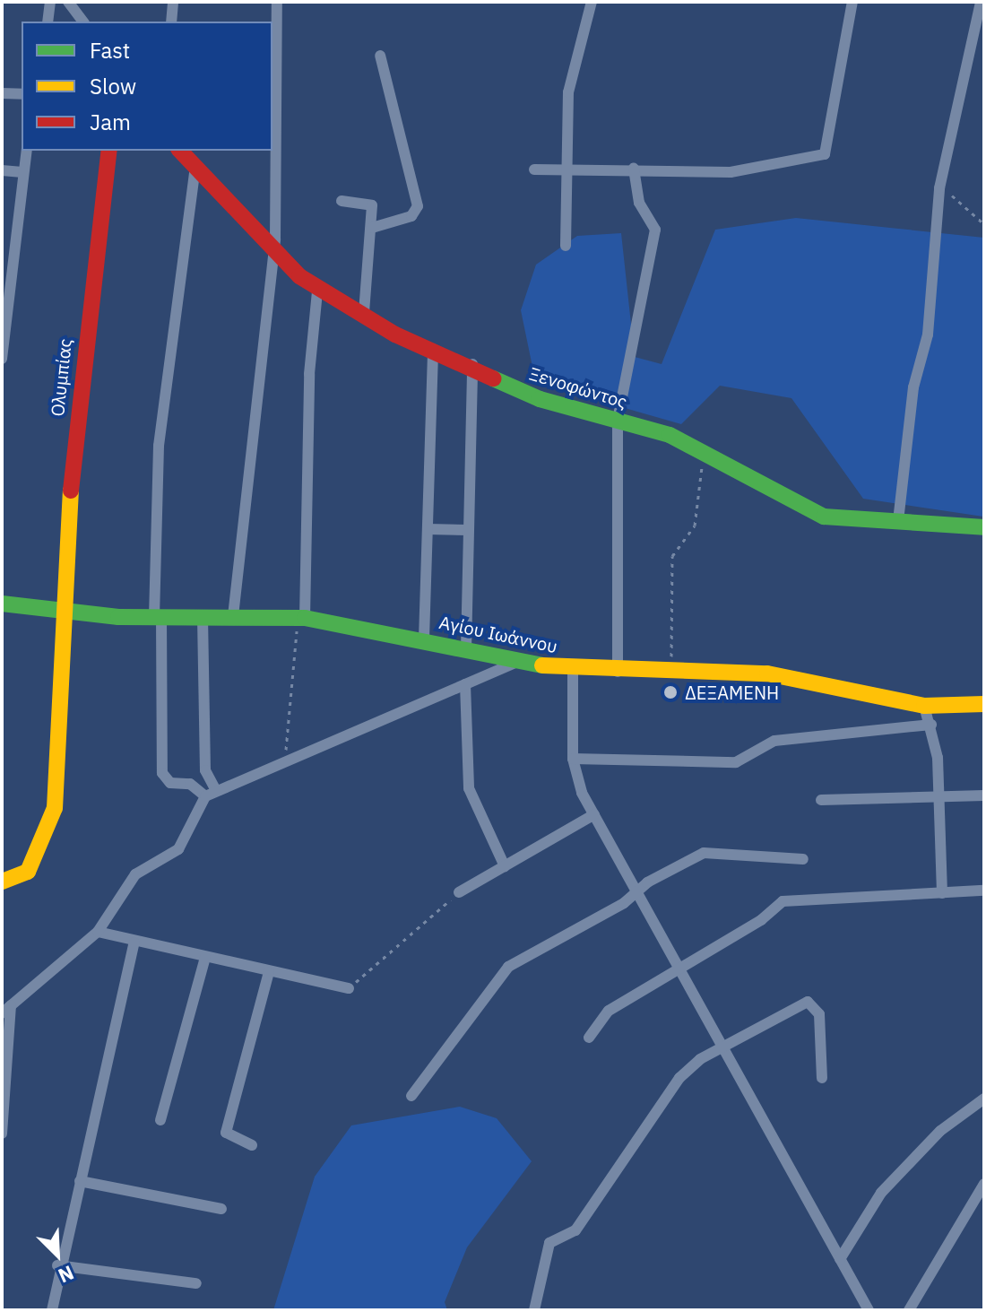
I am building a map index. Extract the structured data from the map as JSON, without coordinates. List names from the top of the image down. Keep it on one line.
{"streets":{"street":["Ολυμπίας","Ξενοφώντος","Αγίου Ιωάννου"]},"crossings":[["Ολυμπίας","Αγίου Ιωάννου"]],"places":["ΔΕΞΑΜΕΝΗ"],"legend":["Fast","Slow","Jam"],"north":"bottom right"}
